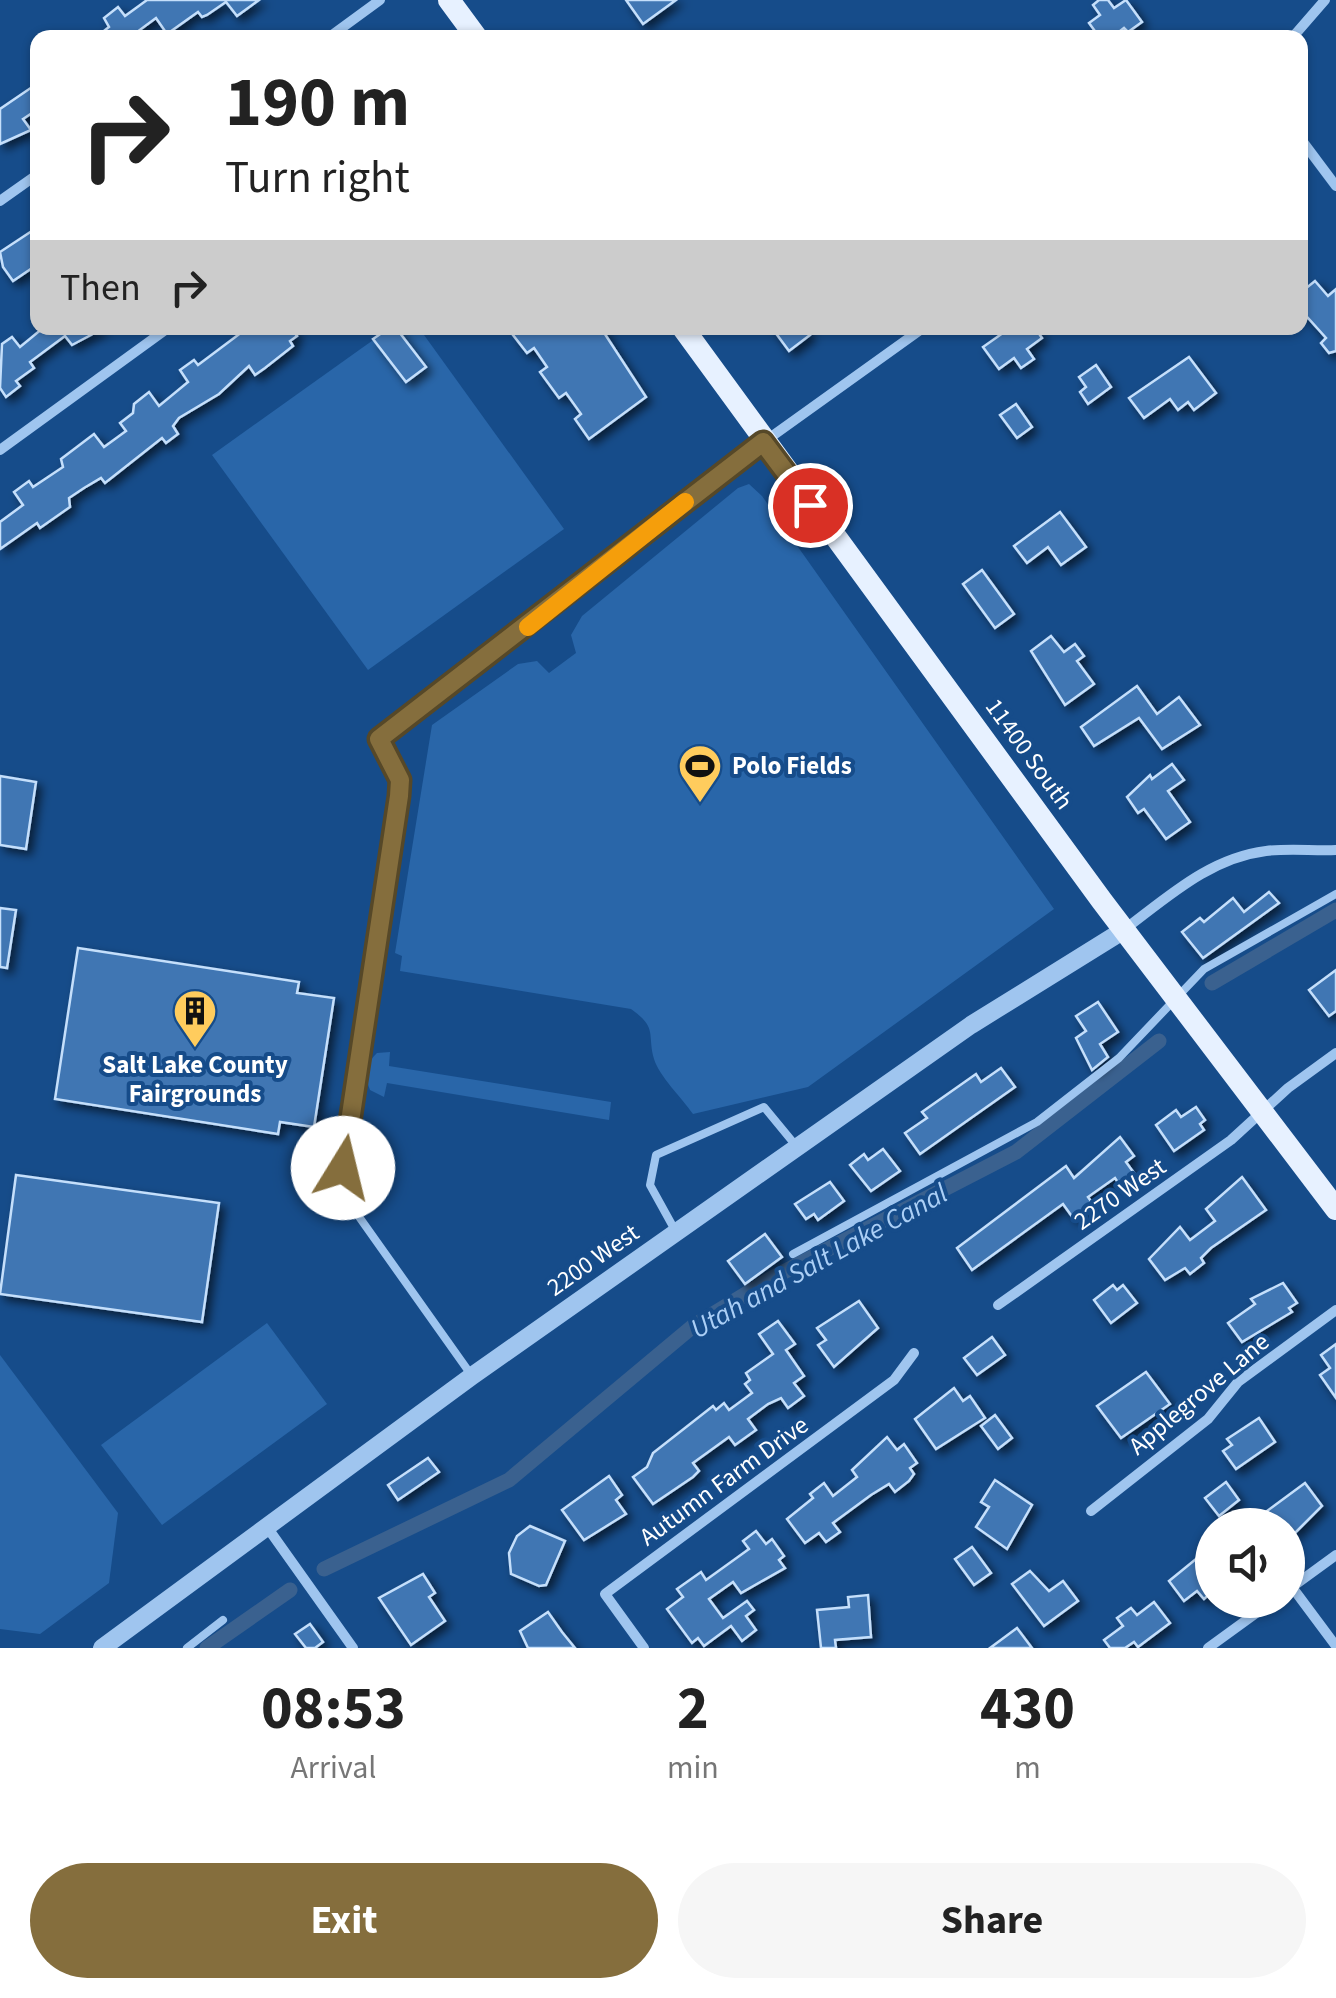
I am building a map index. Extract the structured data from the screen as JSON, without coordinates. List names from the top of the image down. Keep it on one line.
{"streets":{"main road":["11400 South"],"street":["2270 West","2200 West","Applegrove Lane","Autumn Farm Drive"]},"crossings":[["11400 South","2270 West"],["11400 South","2200 West"]],"water":["Utah and Salt Lake Canal"],"places":{"sports":["Polo Fields"],"building":["Salt Lake County Fairgrounds"]},"page":{"turn":["190 m","Turn right"],"then":"Then","eta":["08:53","Arrival","2","min","430","m"],"buttons":["Exit","Share"]}}
